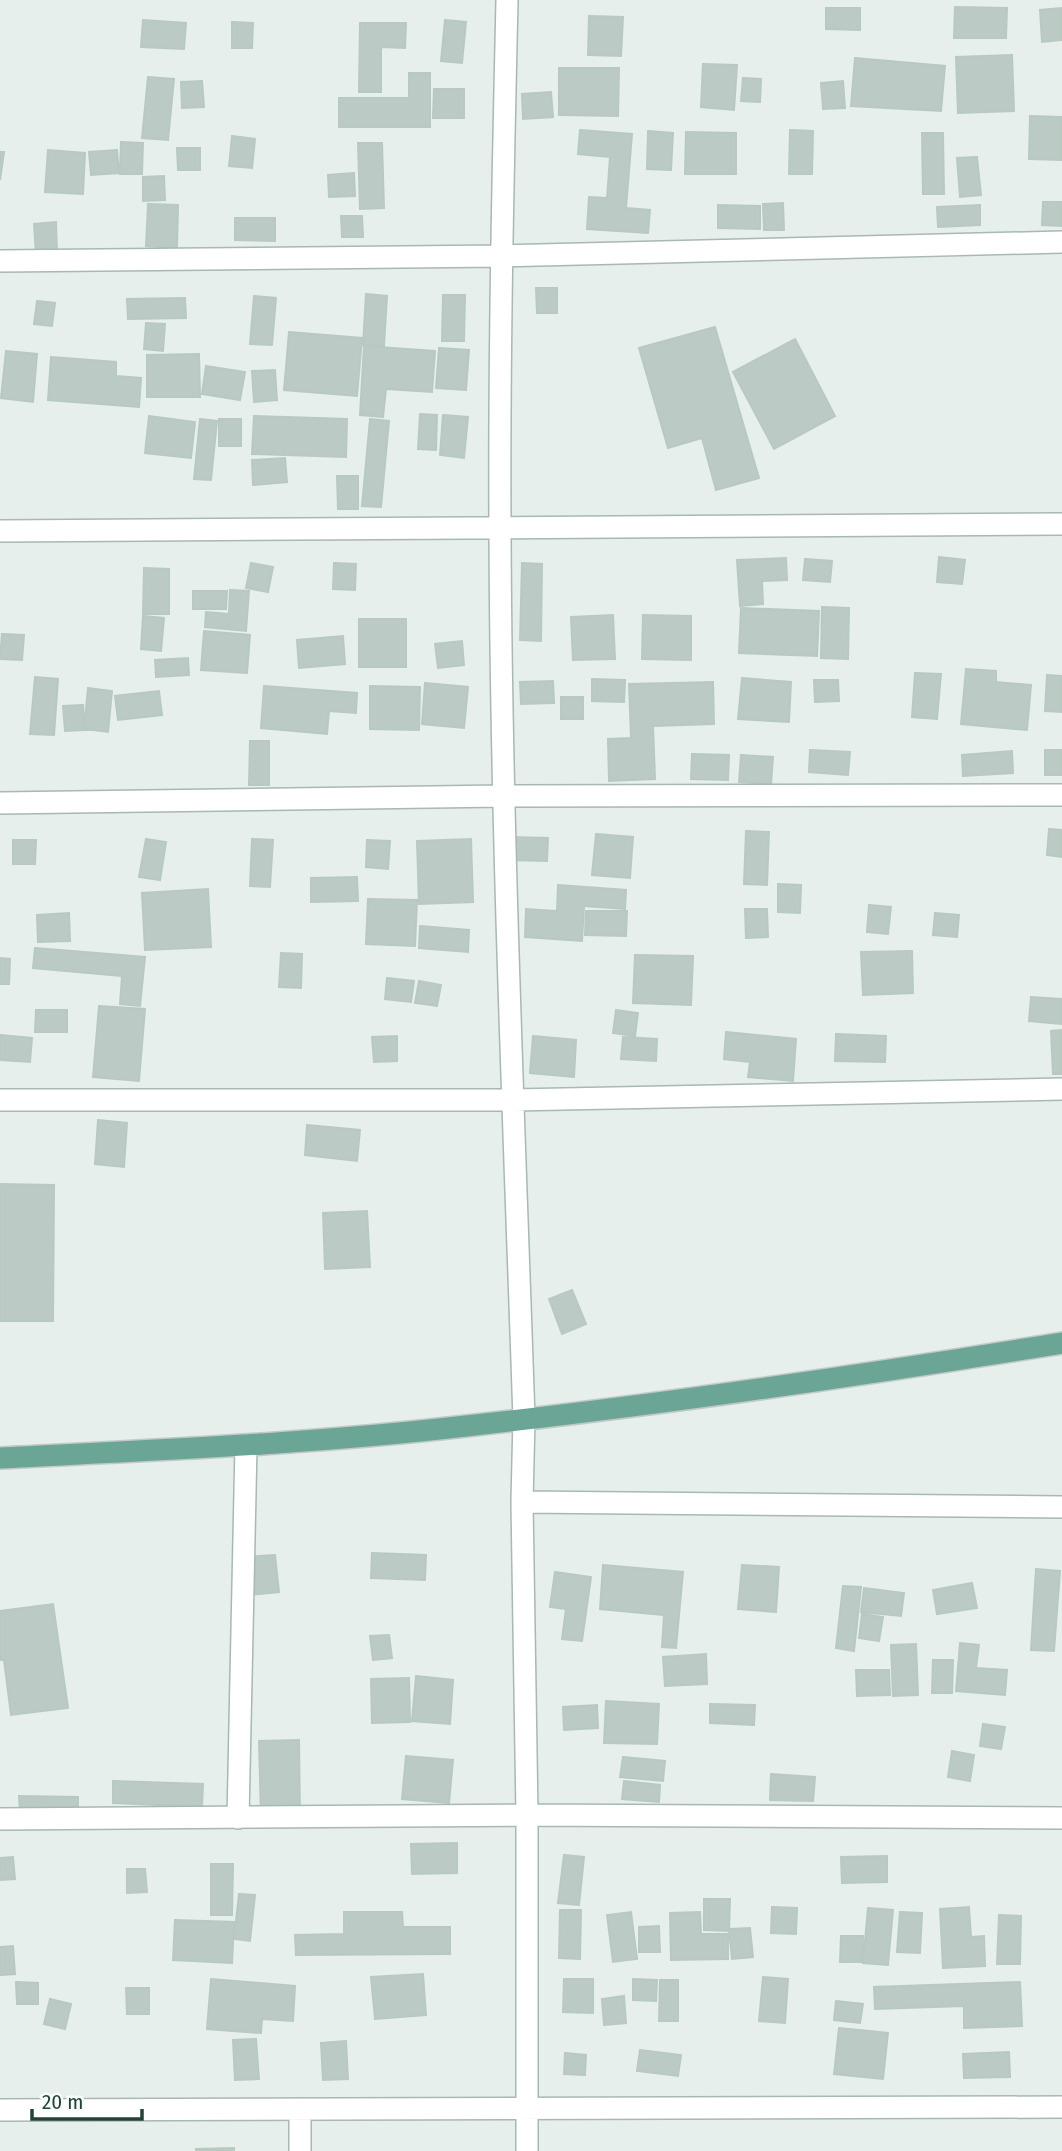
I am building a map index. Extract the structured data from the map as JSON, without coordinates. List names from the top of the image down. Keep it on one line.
{"scale_bar":"20 m"}
